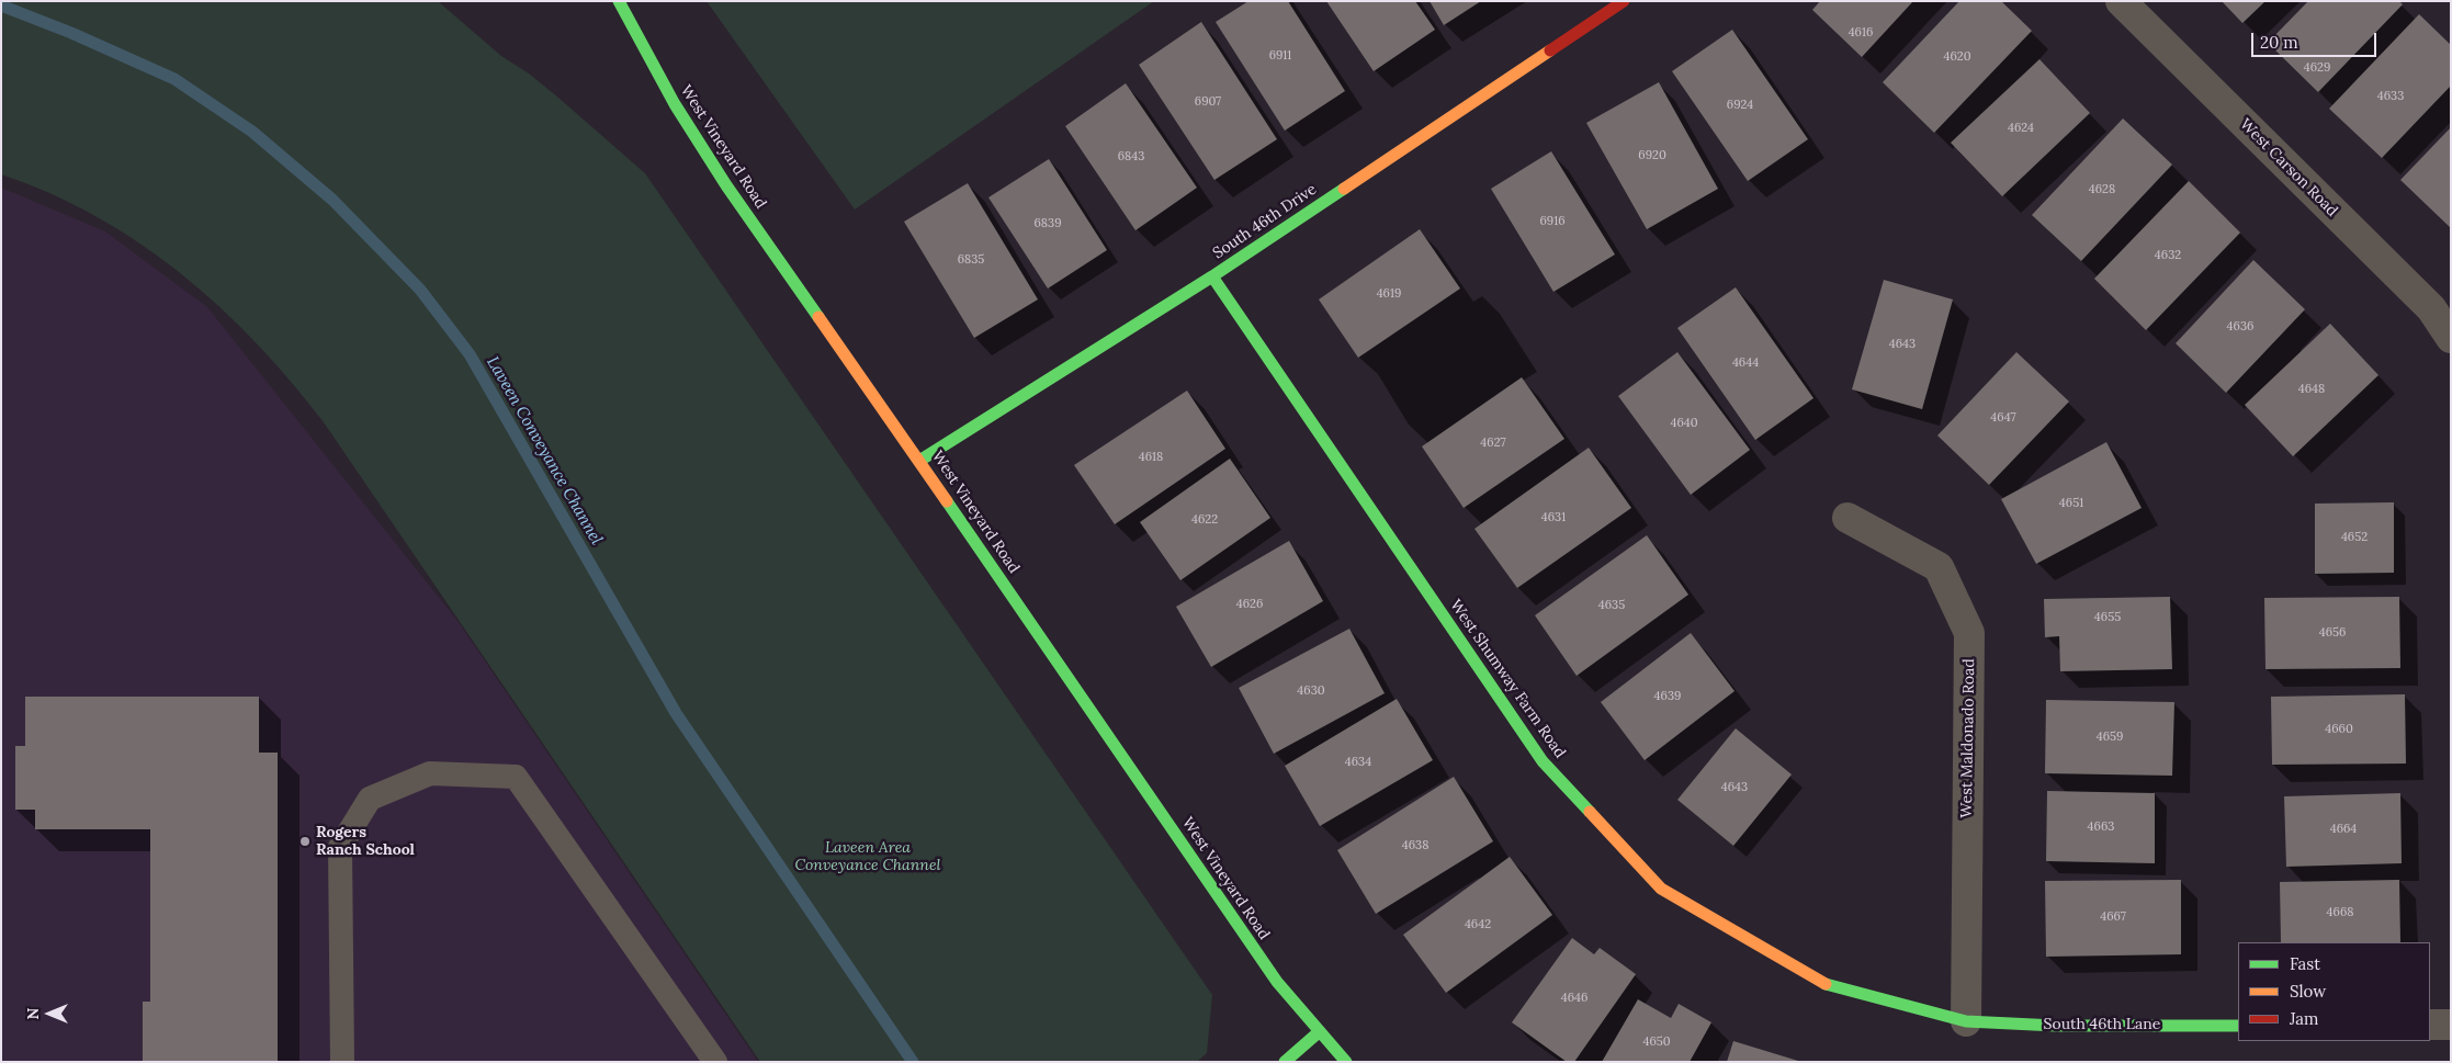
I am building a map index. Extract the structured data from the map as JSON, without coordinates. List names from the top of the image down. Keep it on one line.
{"streets":{"street":["West Vineyard Road","West Carson Road","South 46th Drive","West Shumway Farm Road","West Maldonado Road","South 46th Lane"]},"crossings":[["West Vineyard Road","South 46th Drive"],["South 46th Drive","West Shumway Farm Road"],["West Shumway Farm Road","West Maldonado Road"],["West Shumway Farm Road","South 46th Lane"],["West Maldonado Road","South 46th Lane"]],"water":["Laveen Conveyance Channel"],"parks":["Laveen Area Conveyance Channel"],"places":["Rogers Ranch School"],"house_numbers":["4616","6911","4620","4629","4633","6907","6924","4624","6920","6843","4628","6916","6839","4632","6835","4619","4636","4643","4644","4648","4647","4640","4627","4618","4651","4631","4622","4652","4626","4635","4655","4656","4630","4639","4660","4659","4634","4643","4663","4664","4638","4668","4667","4642","4646","4650"],"legend":["Fast","Slow","Jam"],"scale_bar":"20 m","north":"left"}
